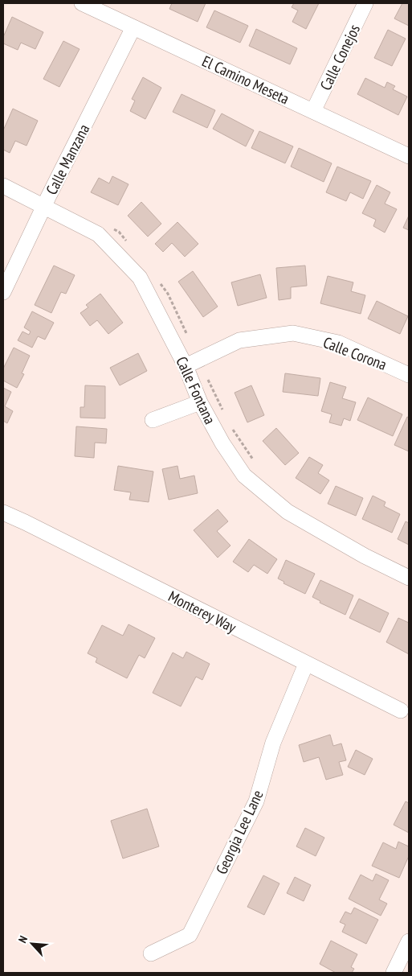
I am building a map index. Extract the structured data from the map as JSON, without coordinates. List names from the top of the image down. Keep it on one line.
{"streets":{"street":["Calle Conejos","El Camino Meseta","Calle Manzana","Calle Corona","Calle Fontana","Monterey Way","Georgia Lee Lane"]},"crossings":[["Calle Conejos","El Camino Meseta"],["El Camino Meseta","Calle Manzana"],["Calle Manzana","Calle Fontana"],["Calle Corona","Calle Fontana"],["Monterey Way","Georgia Lee Lane"]],"north":"top left"}
